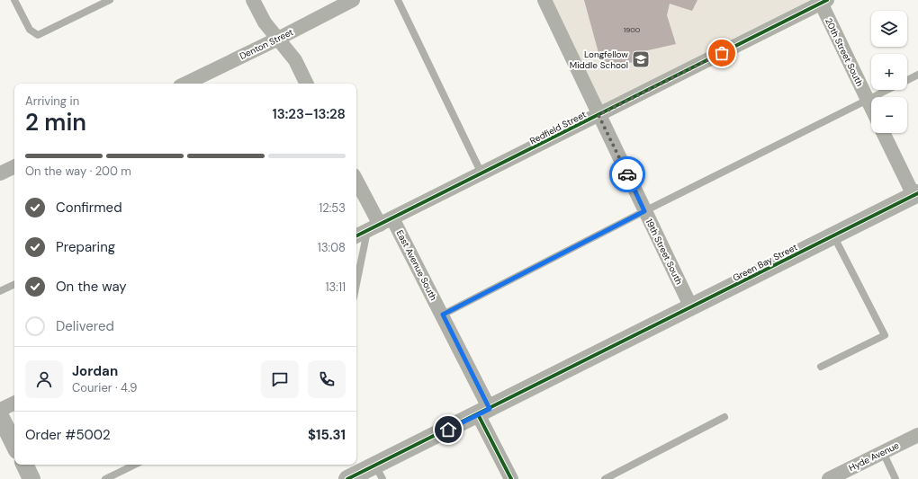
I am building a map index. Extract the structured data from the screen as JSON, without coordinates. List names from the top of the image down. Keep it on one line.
{"streets":{"street":["Denton Street","20th Street South","Redfield Street","19th Street South","Green Bay Street","East Avenue South","Hyde Avenue"]},"crossings":[["20th Street South","Redfield Street"],["Redfield Street","19th Street South"],["Redfield Street","East Avenue South"],["19th Street South","Green Bay Street"],["Green Bay Street","East Avenue South"]],"places":{"school or university":["Longfellow Middle School"]},"house_numbers":["1900"],"page":{"map_buttons":["+","−"],"heading":["2 min","Arriving in","13:23–13:28"],"panel":["Jordan","Courier · 4.9","Order #5002","$15.31"],"bar":"On the way · 200 m","list":[["Confirmed","12:53"],["Preparing","13:08"],["On the way","13:11"],"Delivered"]}}
